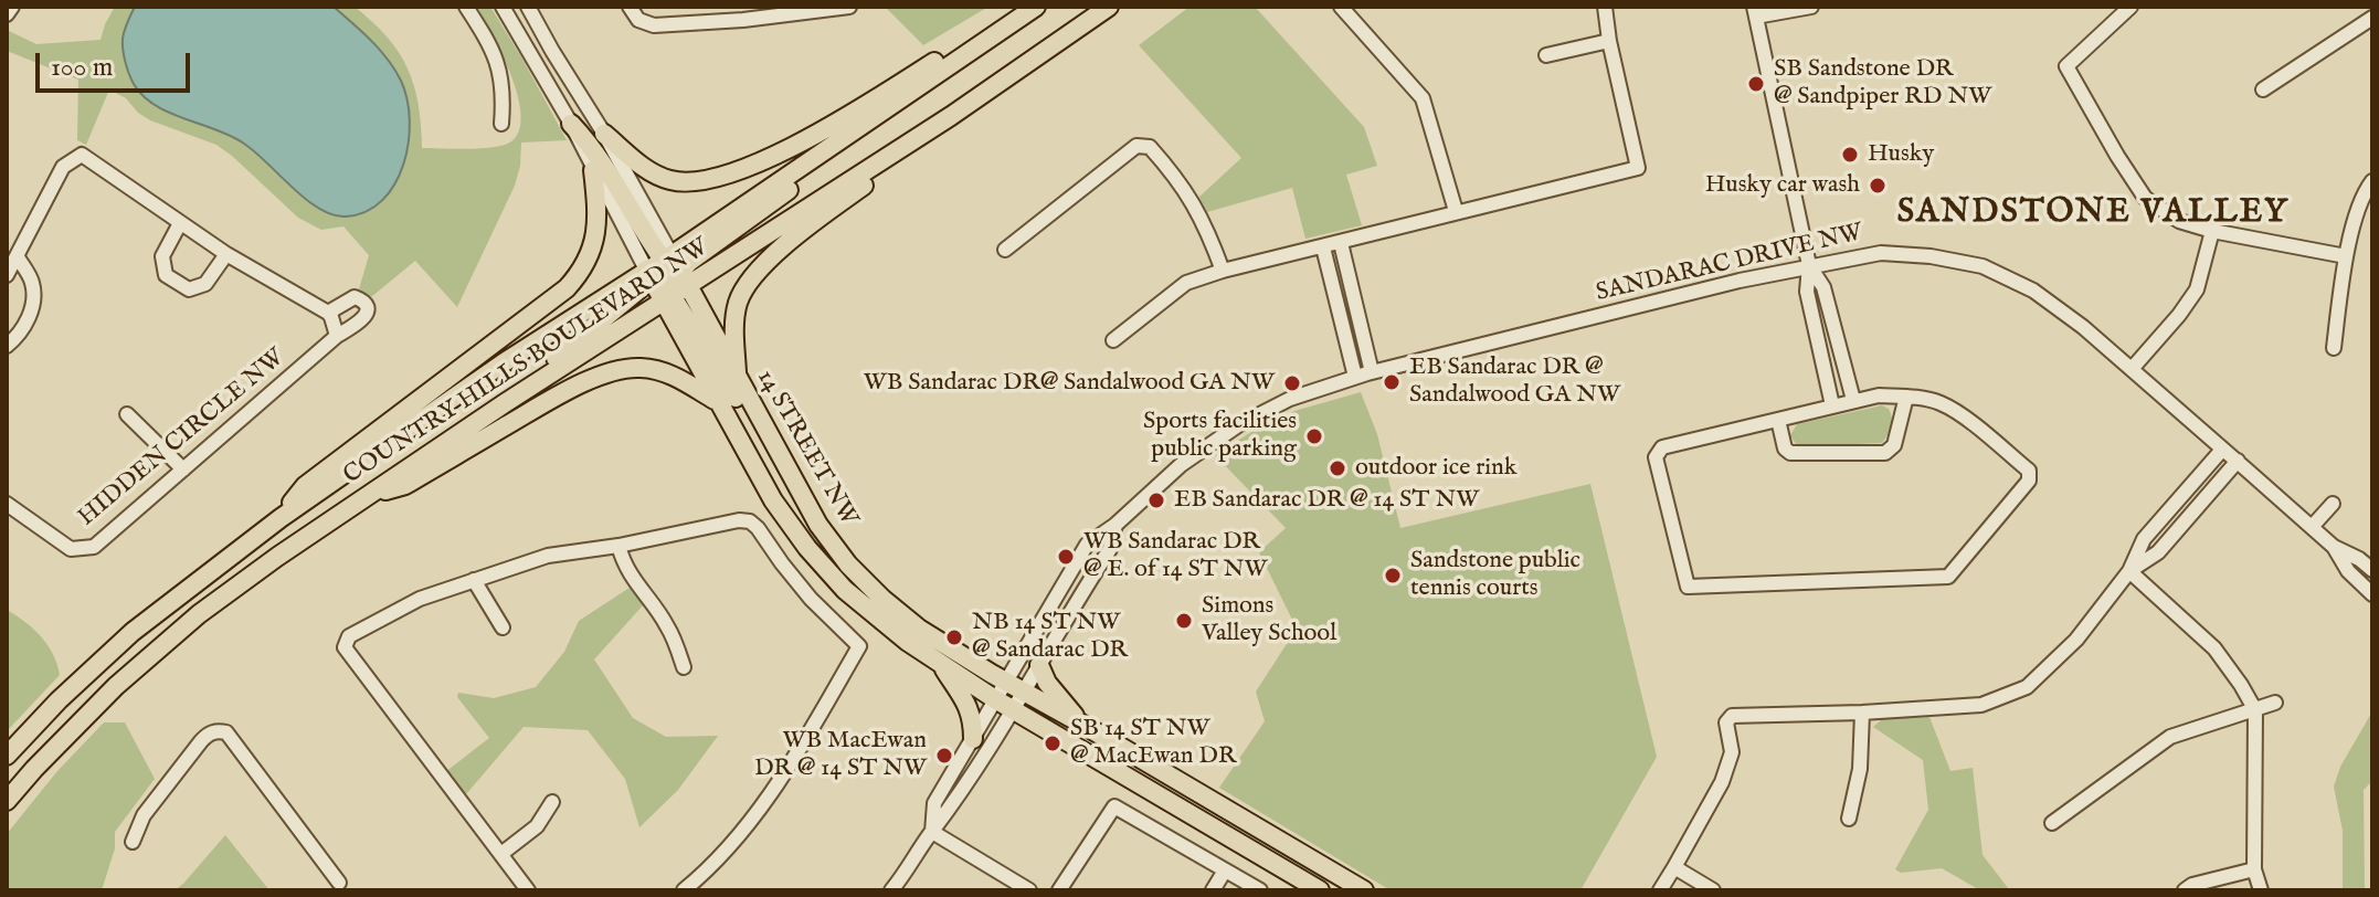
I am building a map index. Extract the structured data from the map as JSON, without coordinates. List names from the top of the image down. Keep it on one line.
{"streets":{"main road":["COUNTRY HILLS BOULEVARD NW","14 STREET NW"],"street":["SANDARAC DRIVE NW","HIDDEN CIRCLE NW"]},"crossings":[["SANDARAC DRIVE NW","14 STREET NW"],["COUNTRY HILLS BOULEVARD NW","14 STREET NW"]],"districts":["SANDSTONE VALLEY"],"places":["SB Sandstone DR @ Sandpiper RD NW","Husky","Husky car wash","EB Sandarac DR @ Sandalwood GA NW","WB Sandarac DR@ Sandalwood GA NW","Sports facilities public parking","outdoor ice rink","EB Sandarac DR @ 14 ST NW","WB Sandarac DR @ E. of 14 ST NW","Sandstone public tennis courts","Simons Valley School","NB 14 ST NW @ Sandarac DR","SB 14 ST NW @ MacEwan DR","WB MacEwan DR @ 14 ST NW"],"scale_bar":"100 m"}
